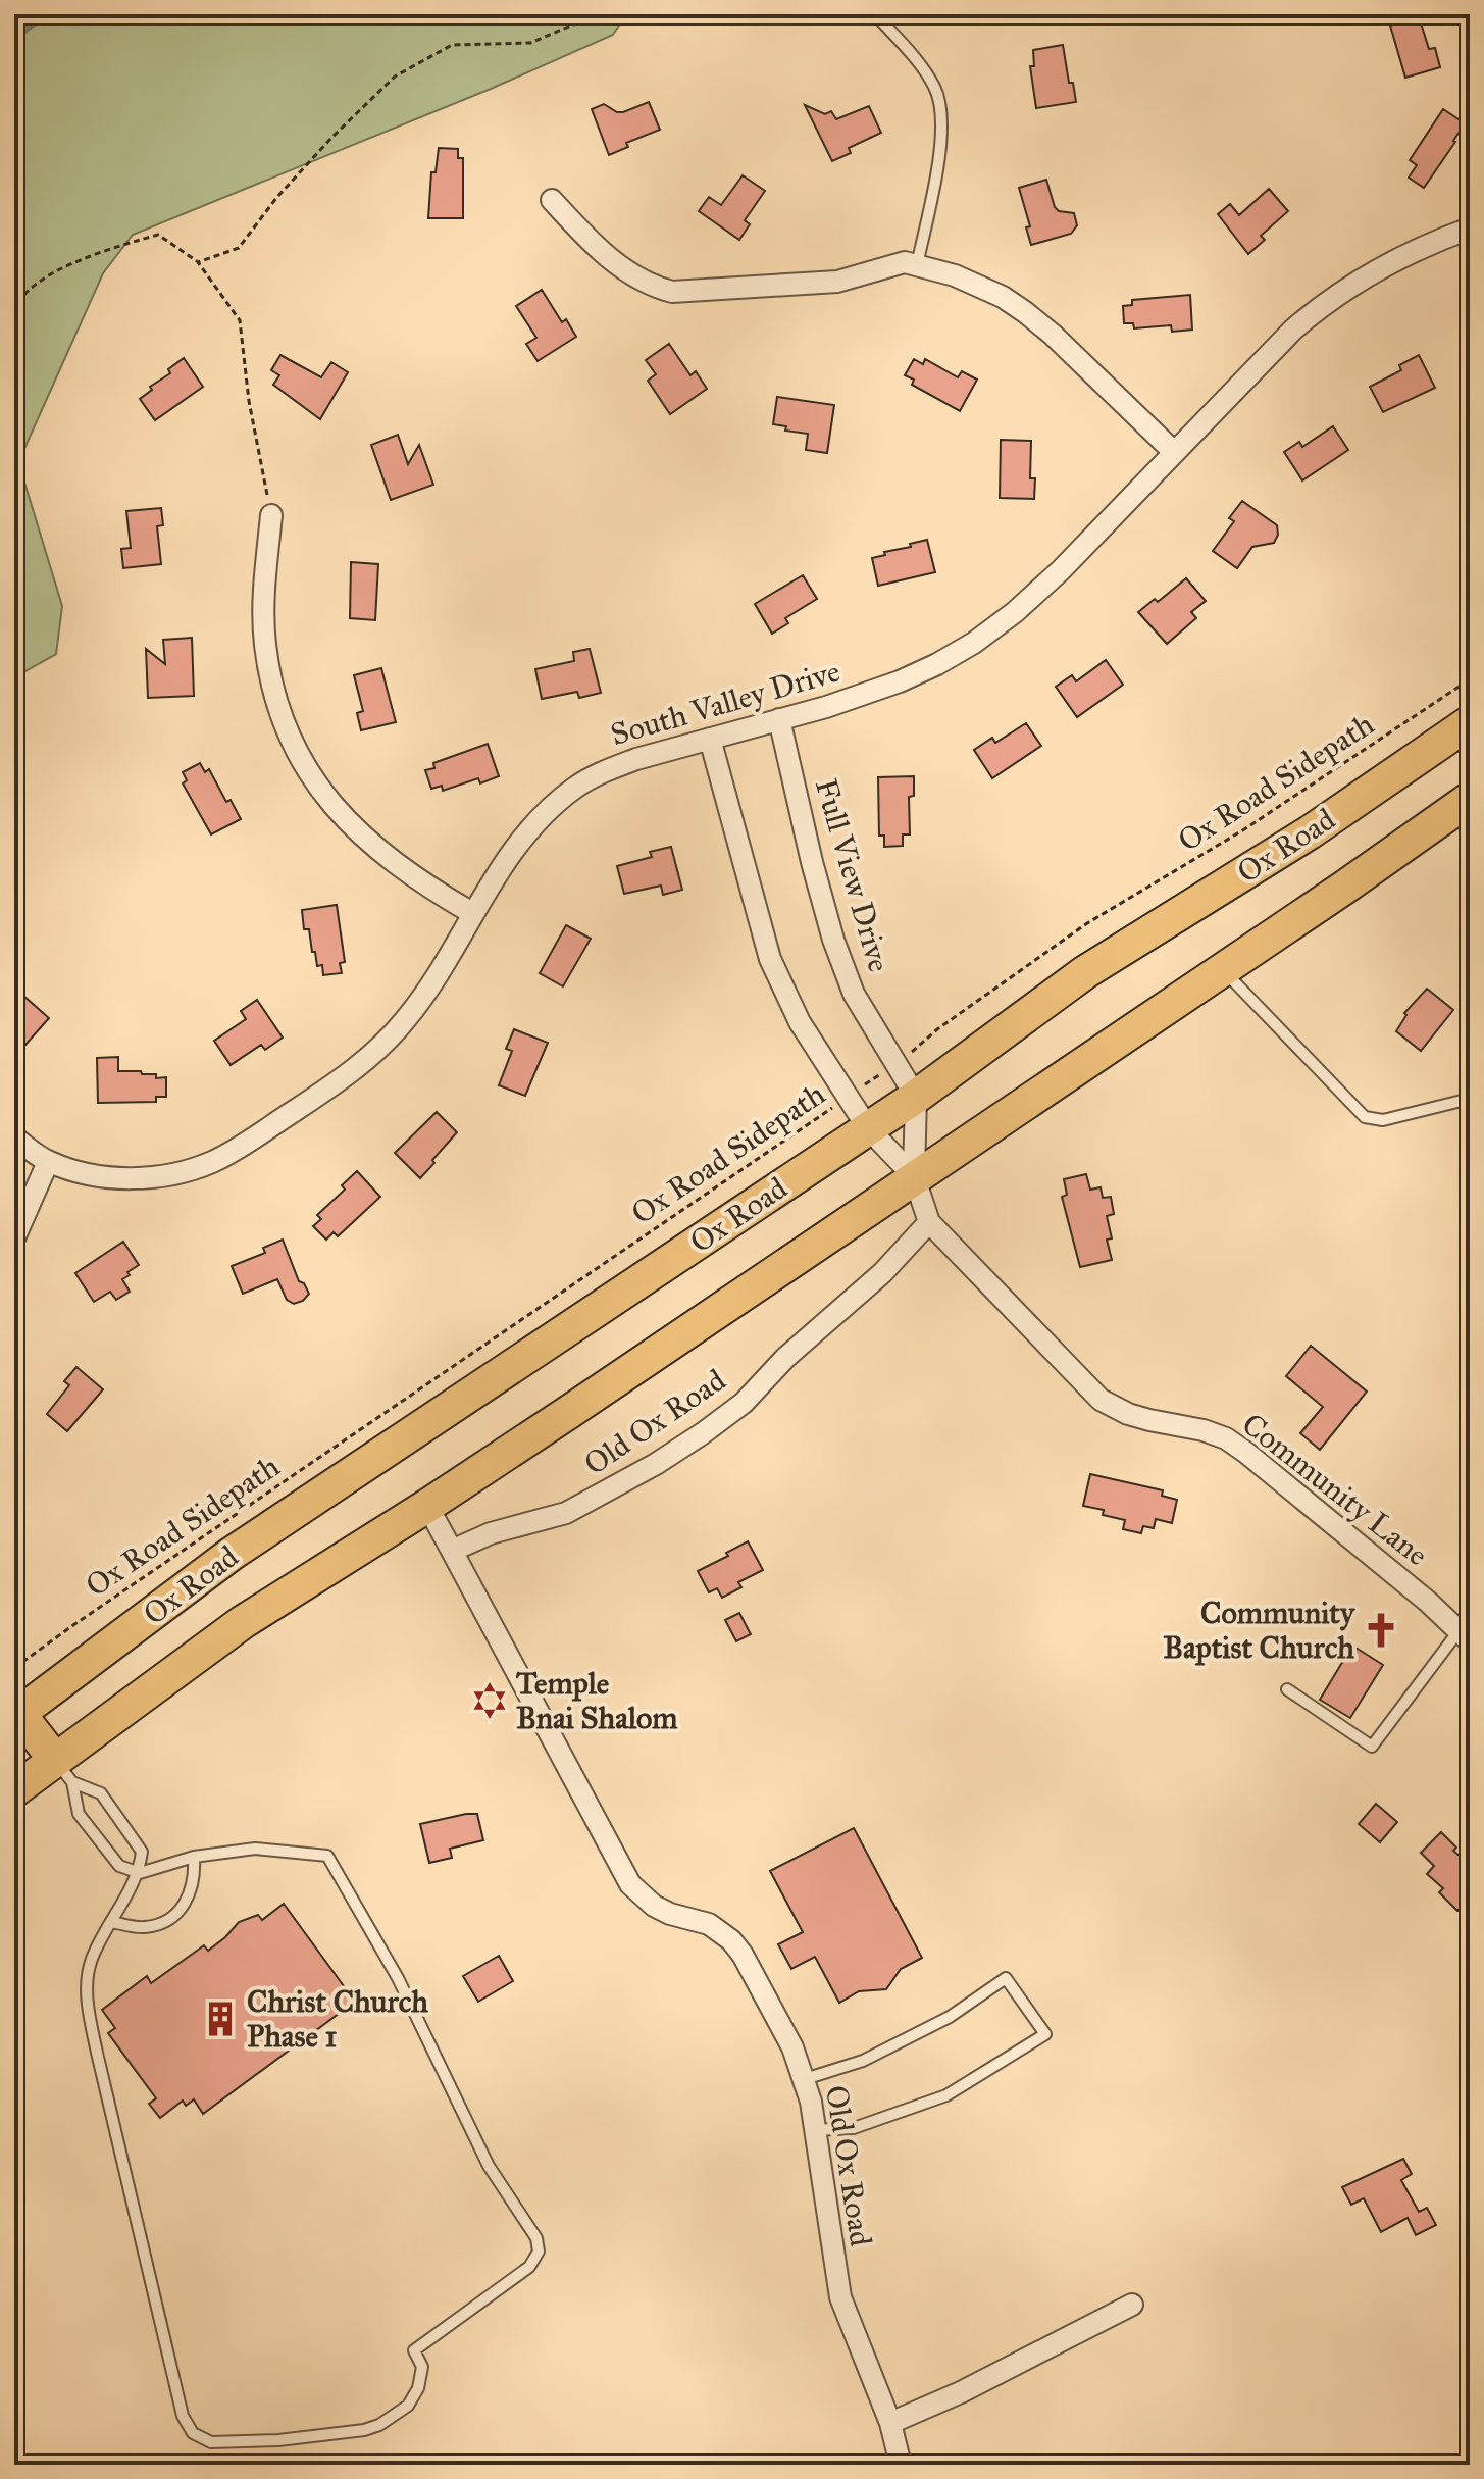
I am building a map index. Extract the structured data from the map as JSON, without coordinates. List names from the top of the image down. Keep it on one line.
{"streets":{"highway":["Ox Road"],"street":["South Valley Drive","Full View Drive","Old Ox Road","Community Lane"],"path":["Ox Road Sidepath"]},"crossings":[["South Valley Drive","Full View Drive"],["Ox Road Sidepath","Full View Drive"],["Ox Road","Full View Drive"],["Ox Road","Old Ox Road"],["Ox Road","Community Lane"],["Old Ox Road","Community Lane"]],"places":{"church":["Community Baptist Church"],"synagogue":["Temple Bnai Shalom"],"building":["Christ Church Phase 1"]}}
